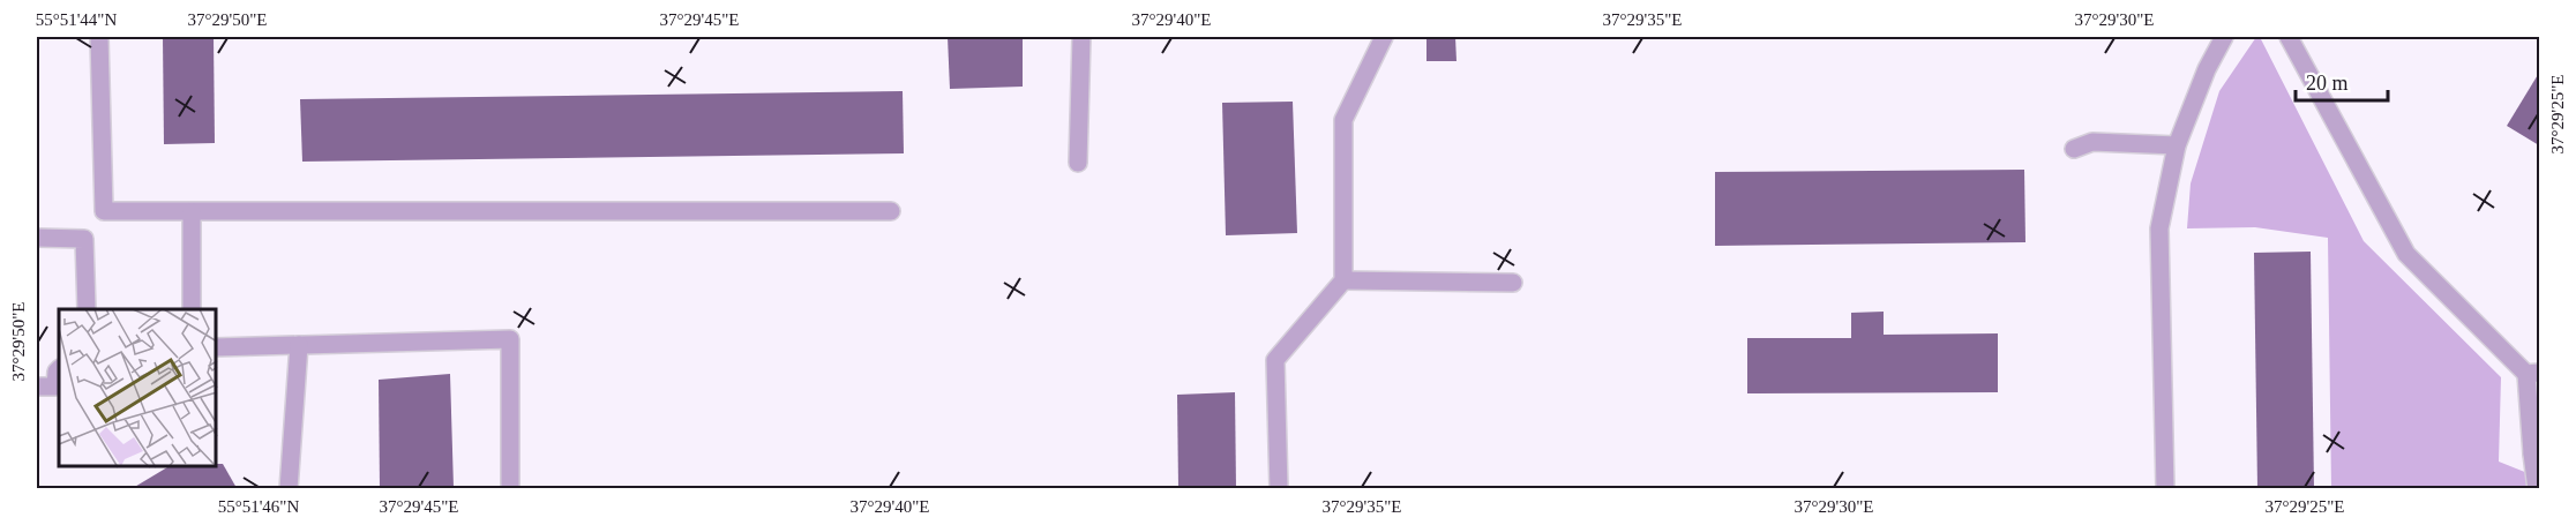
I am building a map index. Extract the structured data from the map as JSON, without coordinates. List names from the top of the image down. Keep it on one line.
{"scale_bar":"20 m","coordinates":["55°51'44\"N","37°29'50\"E","37°29'45\"E","37°29'40\"E","37°29'35\"E","37°29'30\"E","37°29'25\"E","55°51'46\"N"]}
